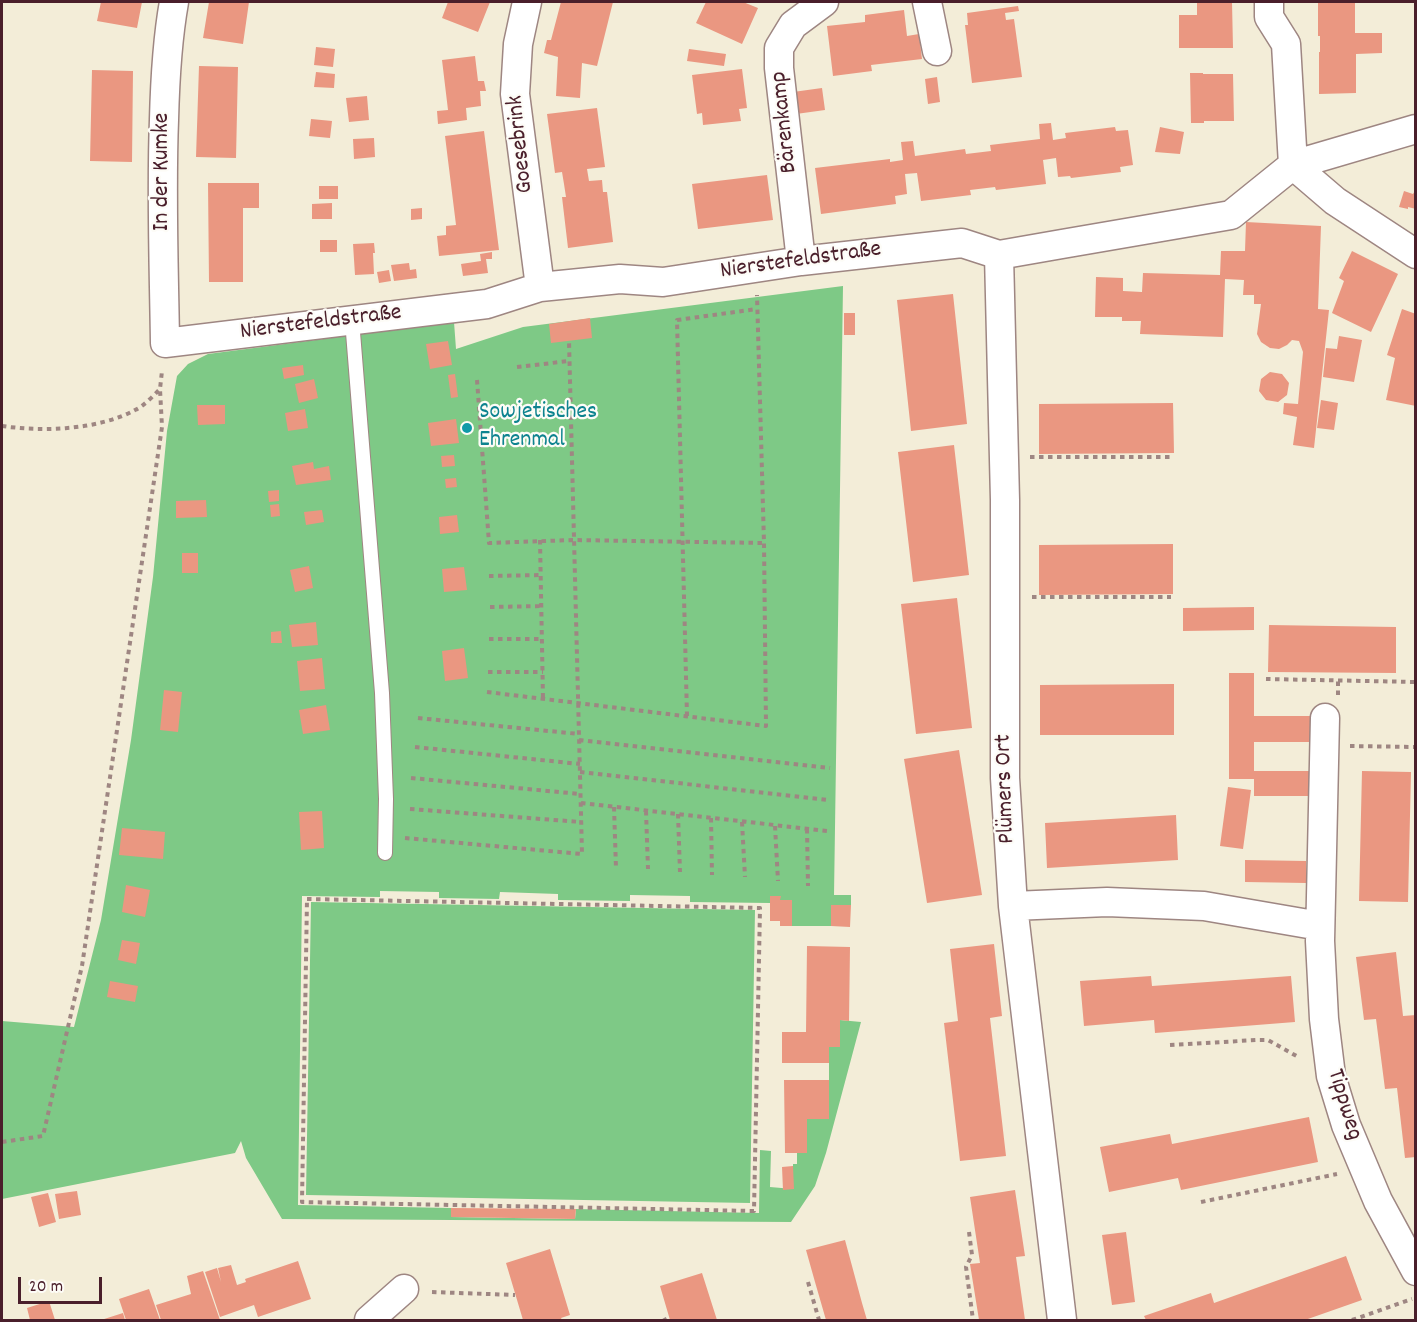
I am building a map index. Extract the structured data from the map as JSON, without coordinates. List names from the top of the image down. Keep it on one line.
{"streets":{"street":["Bärenkamp","Goesebrink","In der Kumke","Nierstefeldstraße","Plümers Ort","Tippweg"]},"crossings":[["Bärenkamp","Nierstefeldstraße"],["Goesebrink","Nierstefeldstraße"],["In der Kumke","Nierstefeldstraße"],["Nierstefeldstraße","Plümers Ort"]],"places":["Sowjetisches Ehrenmal"],"scale_bar":"20 m"}
